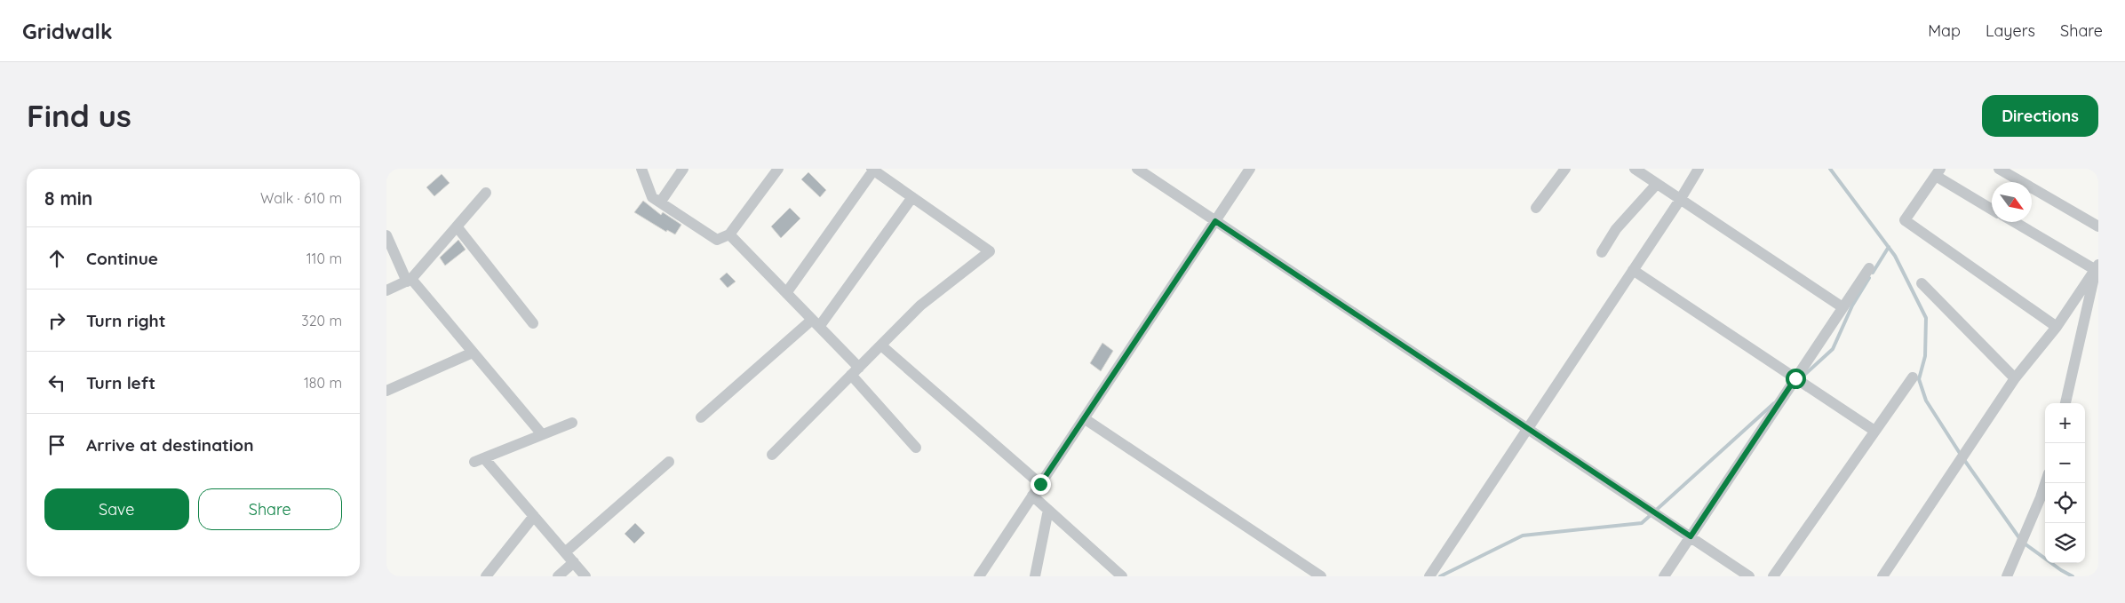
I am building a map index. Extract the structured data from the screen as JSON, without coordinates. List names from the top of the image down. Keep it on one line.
{"north":"bottom right","page":{"header":"Gridwalk","nav":["Map","Layers","Share"],"buttons":["Directions",["Save","Share"]],"title":"Find us","heading":["8 min","Walk · 610 m"],"list":[["Continue","110 m"],["Turn right","320 m"],["Turn left","180 m"],"Arrive at destination"],"map_buttons":["+","−"]}}
